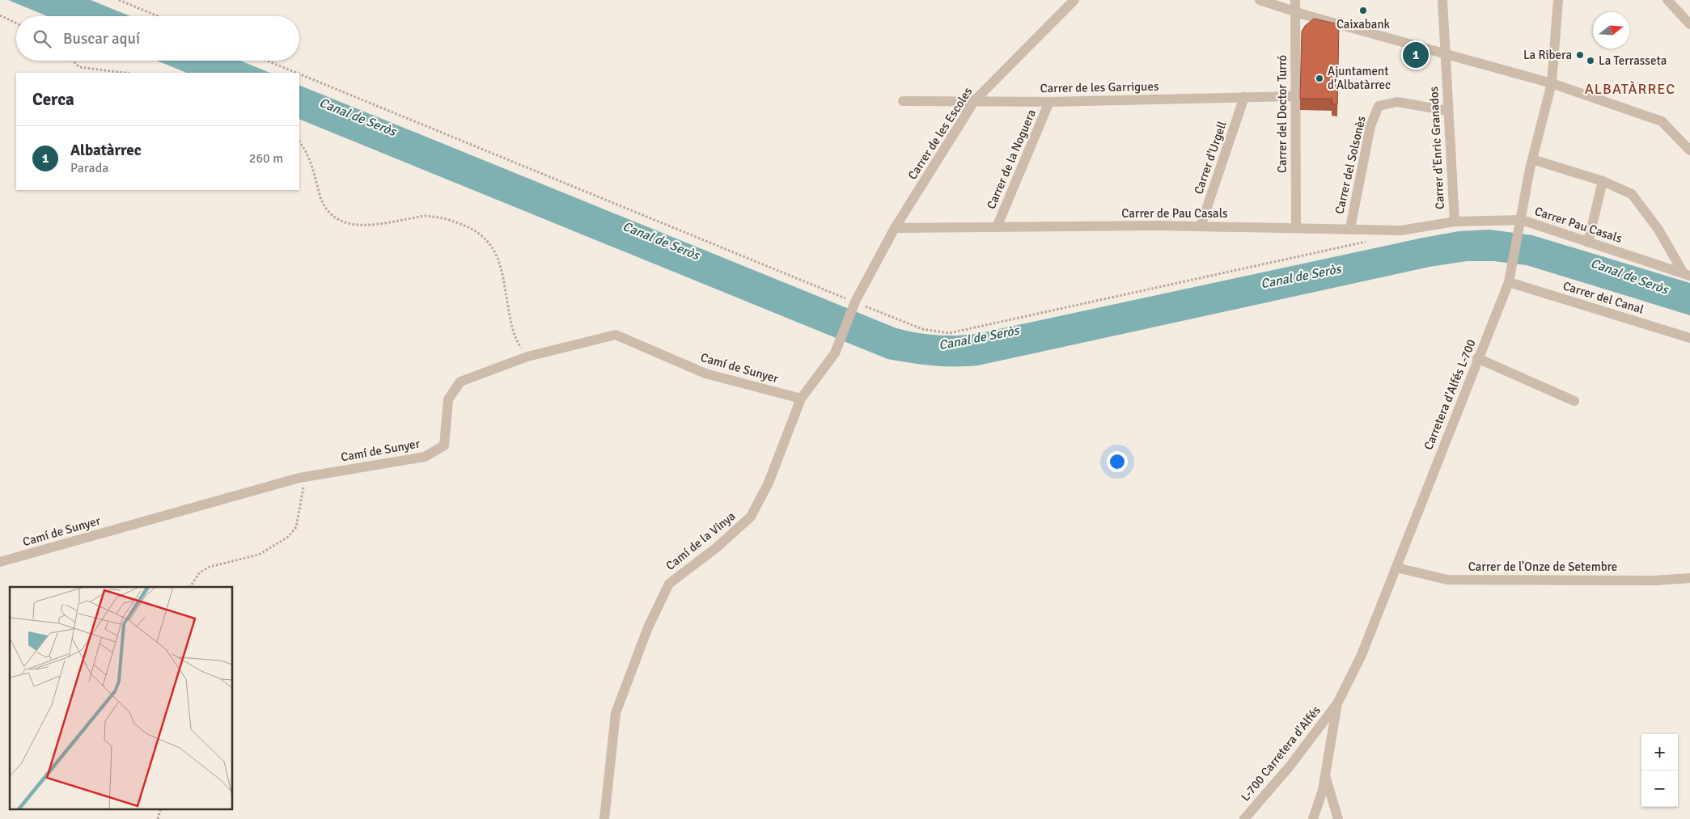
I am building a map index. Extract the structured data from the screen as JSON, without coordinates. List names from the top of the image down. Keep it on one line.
{"streets":{"street":["Carrer de les Garrigues","Carrer del Doctor Turró","Carrer de les Escoles","Carrer d'Enric Granados","Carrer d'Urgell","Carrer de la Noguera","Carrer del Solsonès","Carrer de Pau Casals","Carrer Pau Casals","Carrer del Canal","Camí de Sunyer","Carretera d'Alfés L-700","Camí de la Vinya","Carrer de l'Onze de Setembre","L-700 Carretera d'Alfés"]},"crossings":[["Carrer de les Garrigues","Carrer del Doctor Turró"],["Carrer de les Garrigues","Carrer de les Escoles"],["Carrer de les Garrigues","Carrer d'Urgell"],["Carrer de les Garrigues","Carrer de la Noguera"],["Carrer del Doctor Turró","Carrer de Pau Casals"],["Carrer de les Escoles","Carrer de Pau Casals"],["Carrer de les Escoles","Camí de la Vinya"],["Carrer d'Enric Granados","Carrer del Solsonès"],["Carrer d'Enric Granados","Carrer de Pau Casals"],["Carrer d'Enric Granados","Carrer Pau Casals"],["Carrer d'Urgell","Carrer de Pau Casals"],["Carrer de la Noguera","Carrer de Pau Casals"],["Carrer del Solsonès","Carrer de Pau Casals"],["Carrer de Pau Casals","Carrer Pau Casals"],["Carrer Pau Casals","Carretera d'Alfés L-700"],["Carrer del Canal","Carretera d'Alfés L-700"],["Camí de Sunyer","Camí de la Vinya"],["Carretera d'Alfés L-700","Carrer de l'Onze de Setembre"],["Carretera d'Alfés L-700","L-700 Carretera d'Alfés"]],"districts":["ALBATÀRREC"],"water":["Canal de Seròs"],"places":["Caixabank","La Ribera","La Terrasseta","Ajuntament d'Albatàrrec"],"north":"right","page":{"search":"Buscar aquí","pins":"1","heading":"Cerca","list":[{"mark":"1","name":"Albatàrrec","note":"Parada","value":"260 m"}],"map_buttons":["+","−"]}}
